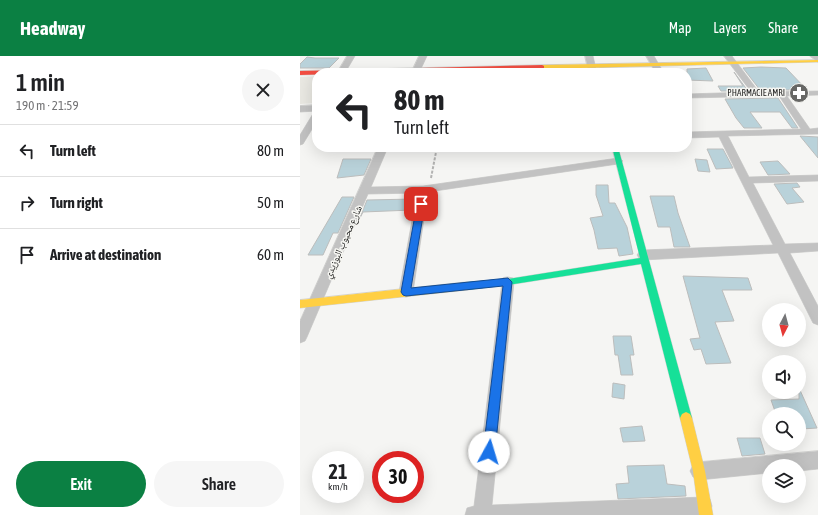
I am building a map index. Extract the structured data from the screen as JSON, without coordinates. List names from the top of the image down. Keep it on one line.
{"streets":{"street":["شارع محبوب البوزيدي"]},"places":{"pharmacy":["PHARMACIE AMRI"]},"north":"bottom","page":{"header":"Headway","nav":["Map","Layers","Share"],"heading":["1 min","190 m · 21:59"],"turn":["80 m","Turn left"],"list":[{"name":"Turn left","value":"80 m"},{"name":"Turn right","value":"50 m"},{"name":"Arrive at destination","value":"60 m"}],"speed":"21 km/h","limit":"30","buttons":["Exit","Share"]}}
